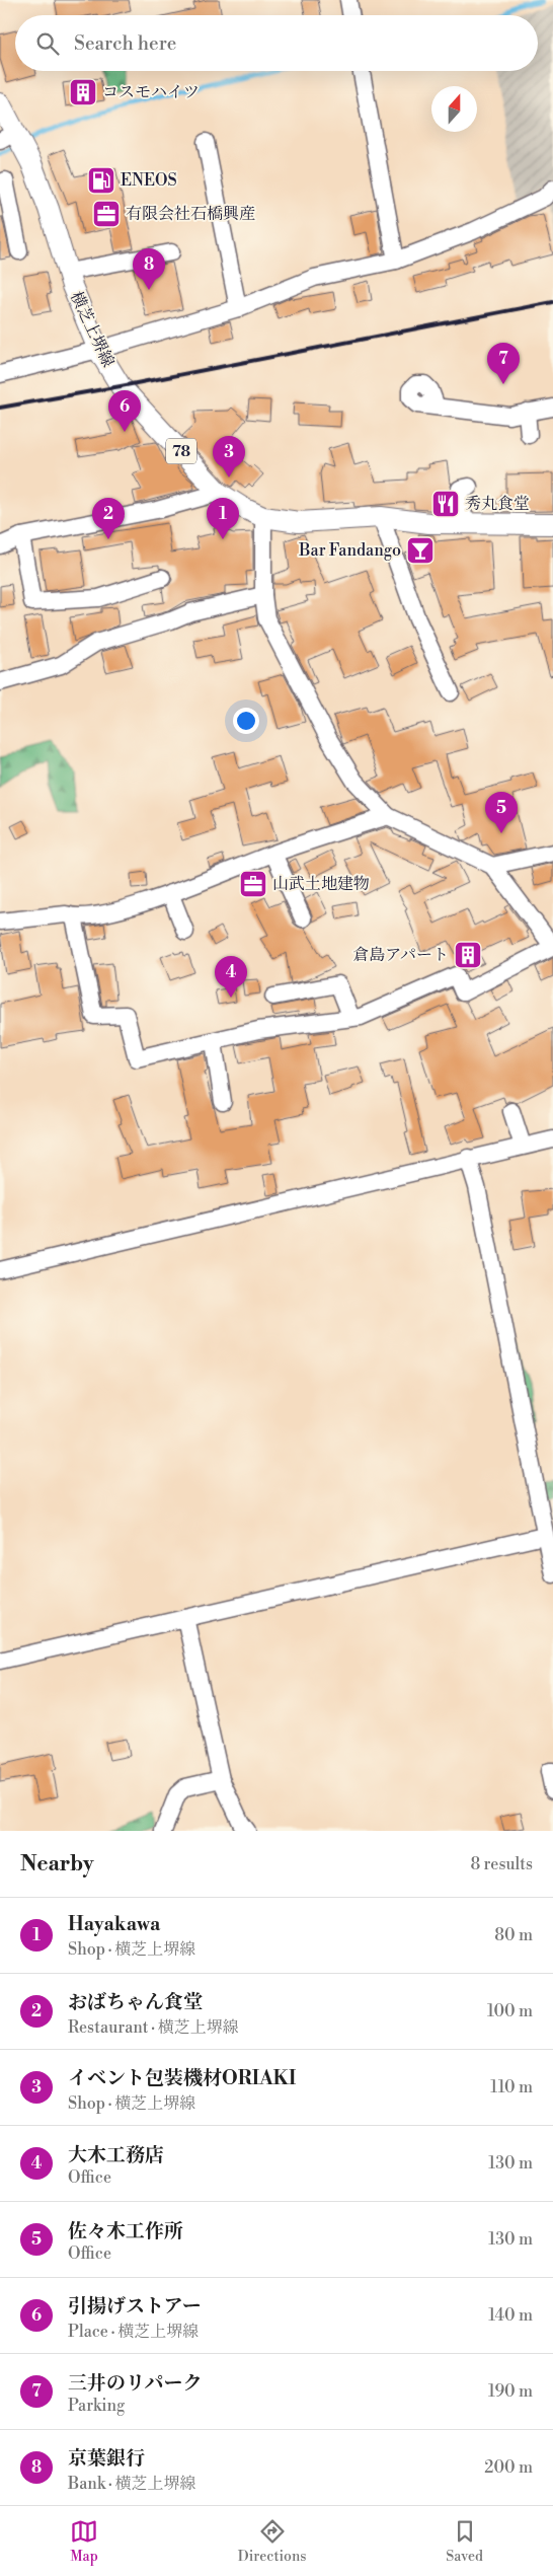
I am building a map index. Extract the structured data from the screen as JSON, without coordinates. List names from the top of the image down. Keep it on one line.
{"streets":{"main road":["横芝上堺線","78"]},"places":{"building":["コスモハイツ","倉島アパート"],"fuel station":["ENEOS"],"office":["有限会社石橋興産","山武土地建物"],"restaurant":["秀丸食堂"],"bar":["Bar Fandango"]},"north":"top","page":{"search":"Search here","pins":["8","7","6","3","1","2","5","4"],"heading":["Nearby","8 results"],"list":[{"mark":"1","name":"Hayakawa","note":"Shop · 横芝上堺線","value":"80 m"},{"mark":"2","name":"おばちゃん食堂","note":"Restaurant · 横芝上堺線","value":"100 m"},{"mark":"3","name":"イベント包装機材ORIAKI","note":"Shop · 横芝上堺線","value":"110 m"},{"mark":"4","name":"大木工務店","note":"Office","value":"130 m"},{"mark":"5","name":"佐々木工作所","note":"Office","value":"130 m"},{"mark":"6","name":"引揚げストアー","note":"Place · 横芝上堺線","value":"140 m"},{"mark":"7","name":"三井のリパーク","note":"Parking","value":"190 m"},{"mark":"8","name":"京葉銀行","note":"Bank · 横芝上堺線","value":"200 m"}],"nav":["Map","Directions","Saved"]}}
